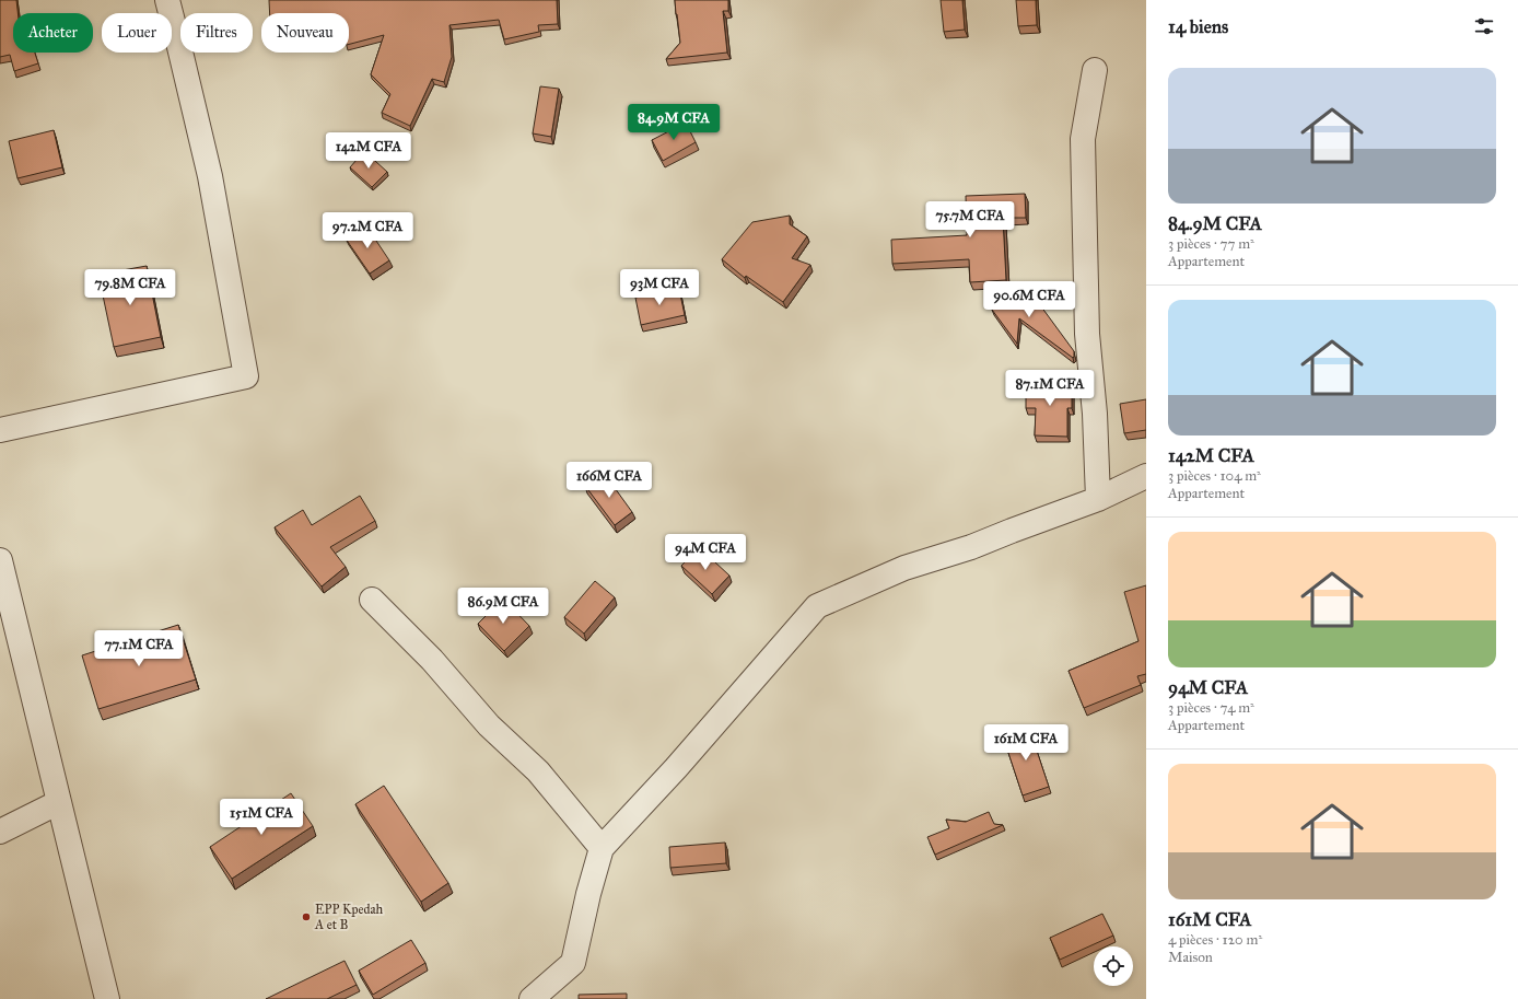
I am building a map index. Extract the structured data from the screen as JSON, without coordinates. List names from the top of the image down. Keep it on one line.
{"places":["EPP Kpedah A et B"],"page":{"heading":"14 biens","chip":["Acheter","Louer","Filtres","Nouveau"],"list":[{"name":"84.9M CFA","note":"3 pièces · 77 m² · Appartement"},{"name":"142M CFA","note":"3 pièces · 104 m² · Appartement"},{"name":"94M CFA","note":"3 pièces · 74 m² · Appartement"},{"name":"161M CFA","note":"4 pièces · 120 m² · Maison"}],"price":["84.9M CFA","142M CFA","75.7M CFA","97.2M CFA","79.8M CFA","93M CFA","90.6M CFA","87.1M CFA","166M CFA","94M CFA","86.9M CFA","77.1M CFA","161M CFA","151M CFA"]}}
